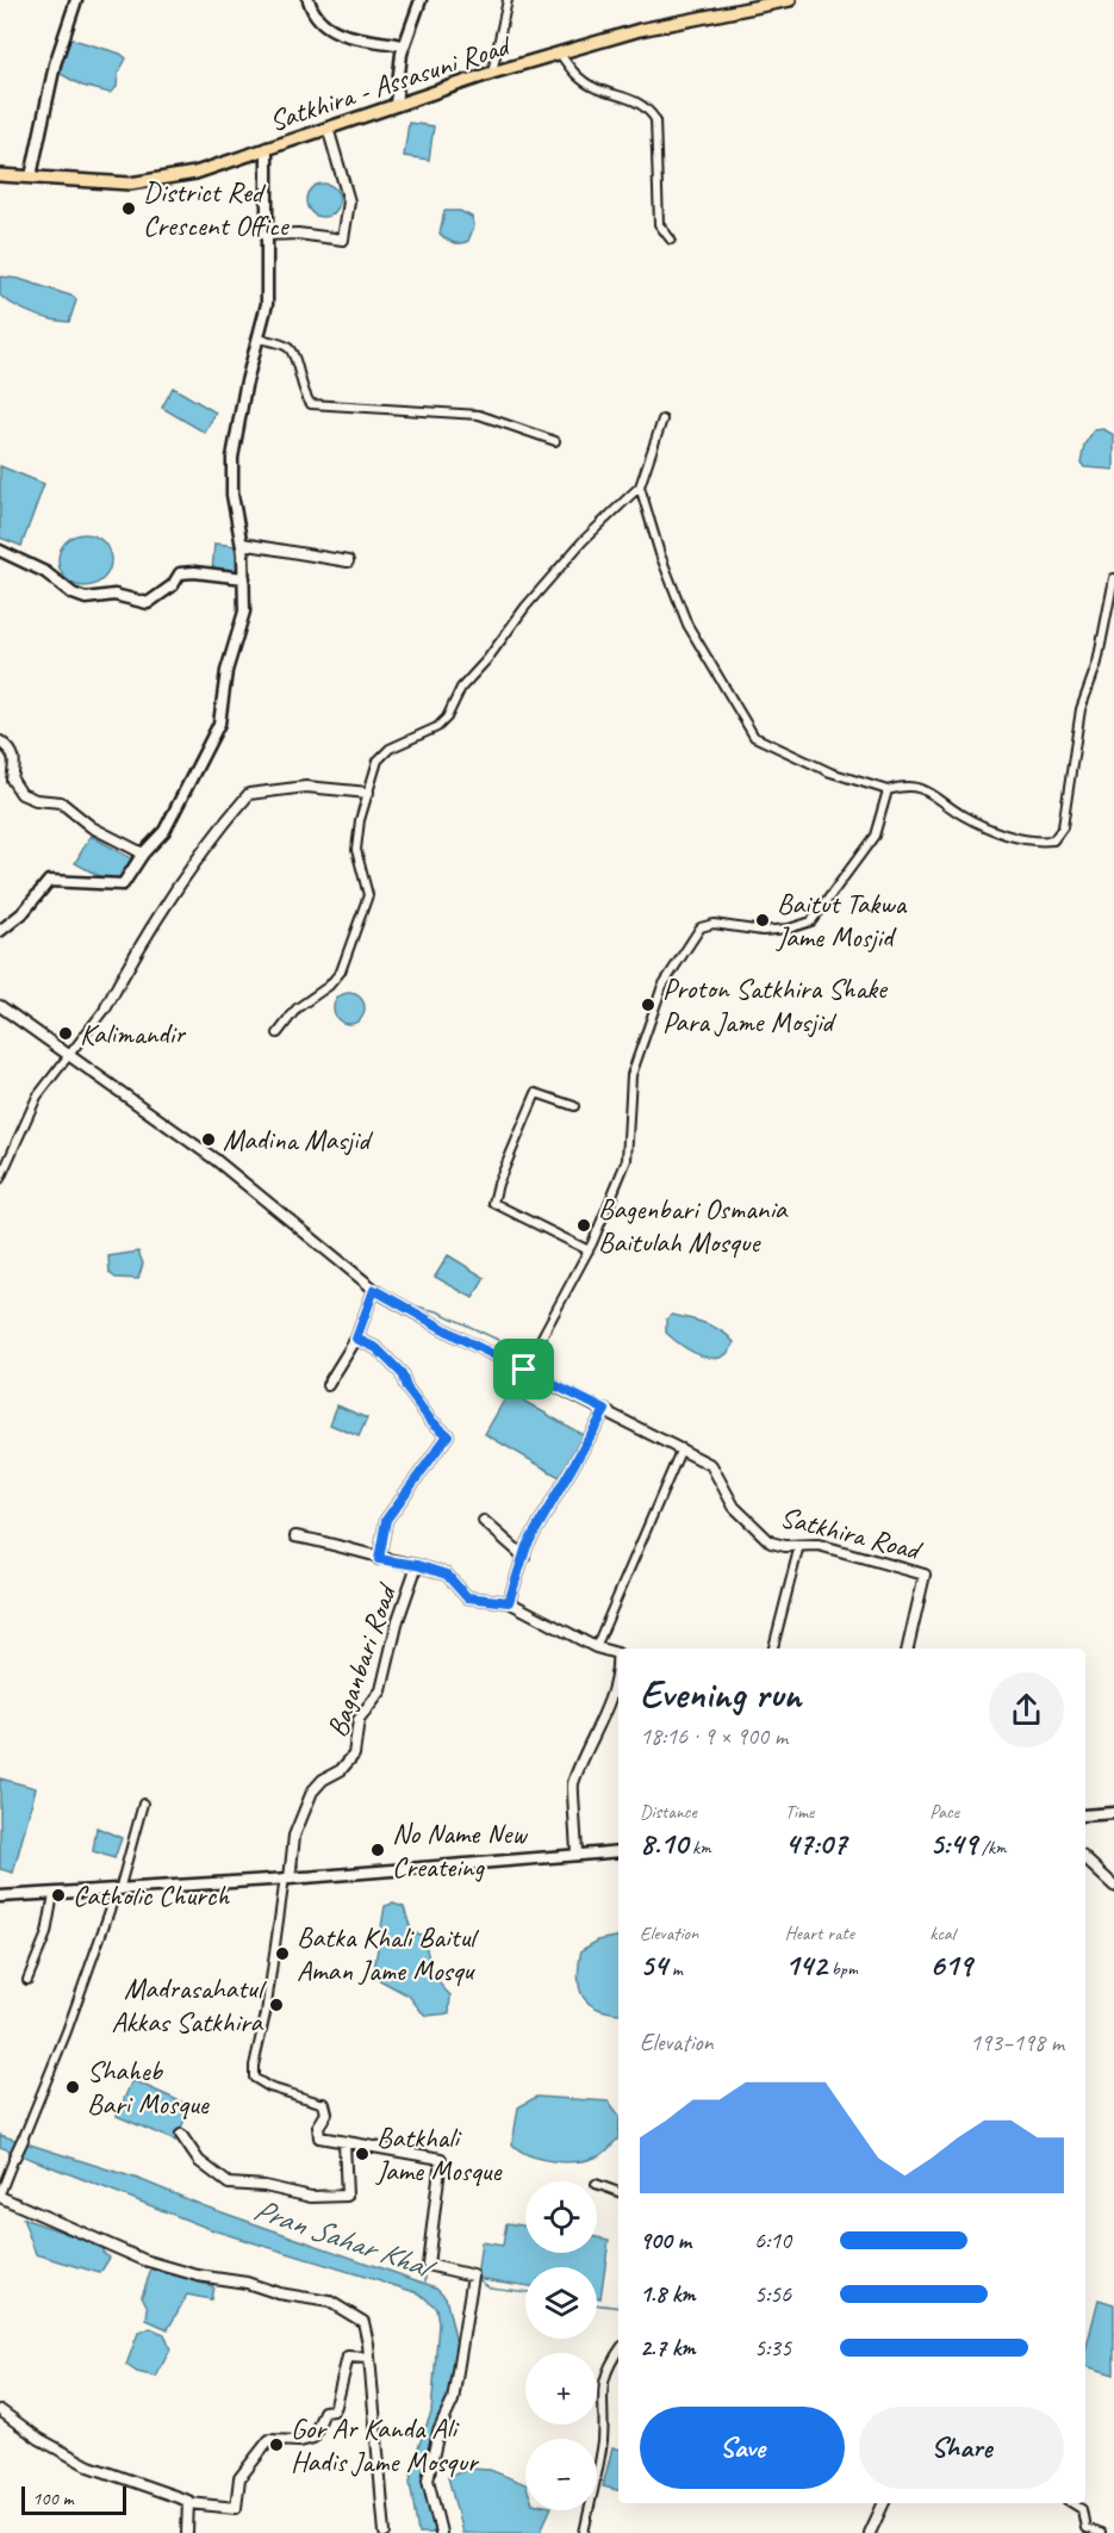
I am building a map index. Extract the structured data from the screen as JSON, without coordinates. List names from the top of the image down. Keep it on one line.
{"streets":{"main road":["Satkhira - Assasuni Road"],"street":["Satkhira Road","Baganbari Road"]},"water":["Pran Sahar Khal"],"places":["District Red Crescent Office","Baitut Takwa Jame Mosjid","Proton Satkhira Shake Para Jame Mosjid","Kalimandir","Madina Masjid","Bagenbari Osmania Baitulah Mosque","No Name New Createing","Catholic Church","Batka Khali Baitul Aman Jame Mosqu","Madrasahatul Akkas Satkhira","Shaheb Bari Mosque","Batkhali Jame Mosque","Gor Ar Kanda Ali Hadis Jame Mosqur"],"scale_bar":"100 m","page":{"heading":["Evening run","18:16 · 9 × 900 m"],"stats":[["Distance","8.10 km"],["Time","47:07"],["Pace","5:49 /km"],["Elevation","54 m"],["Heart rate","142 bpm"],["kcal","619"]],"chart":["Elevation","193–198 m"],"map_buttons":["+","−"],"list":[{"name":"900 m","note":"6:10"},{"name":"1.8 km","note":"5:56"},{"name":"2.7 km","note":"5:35"}],"buttons":["Save","Share"],"scale":"100 m"}}
